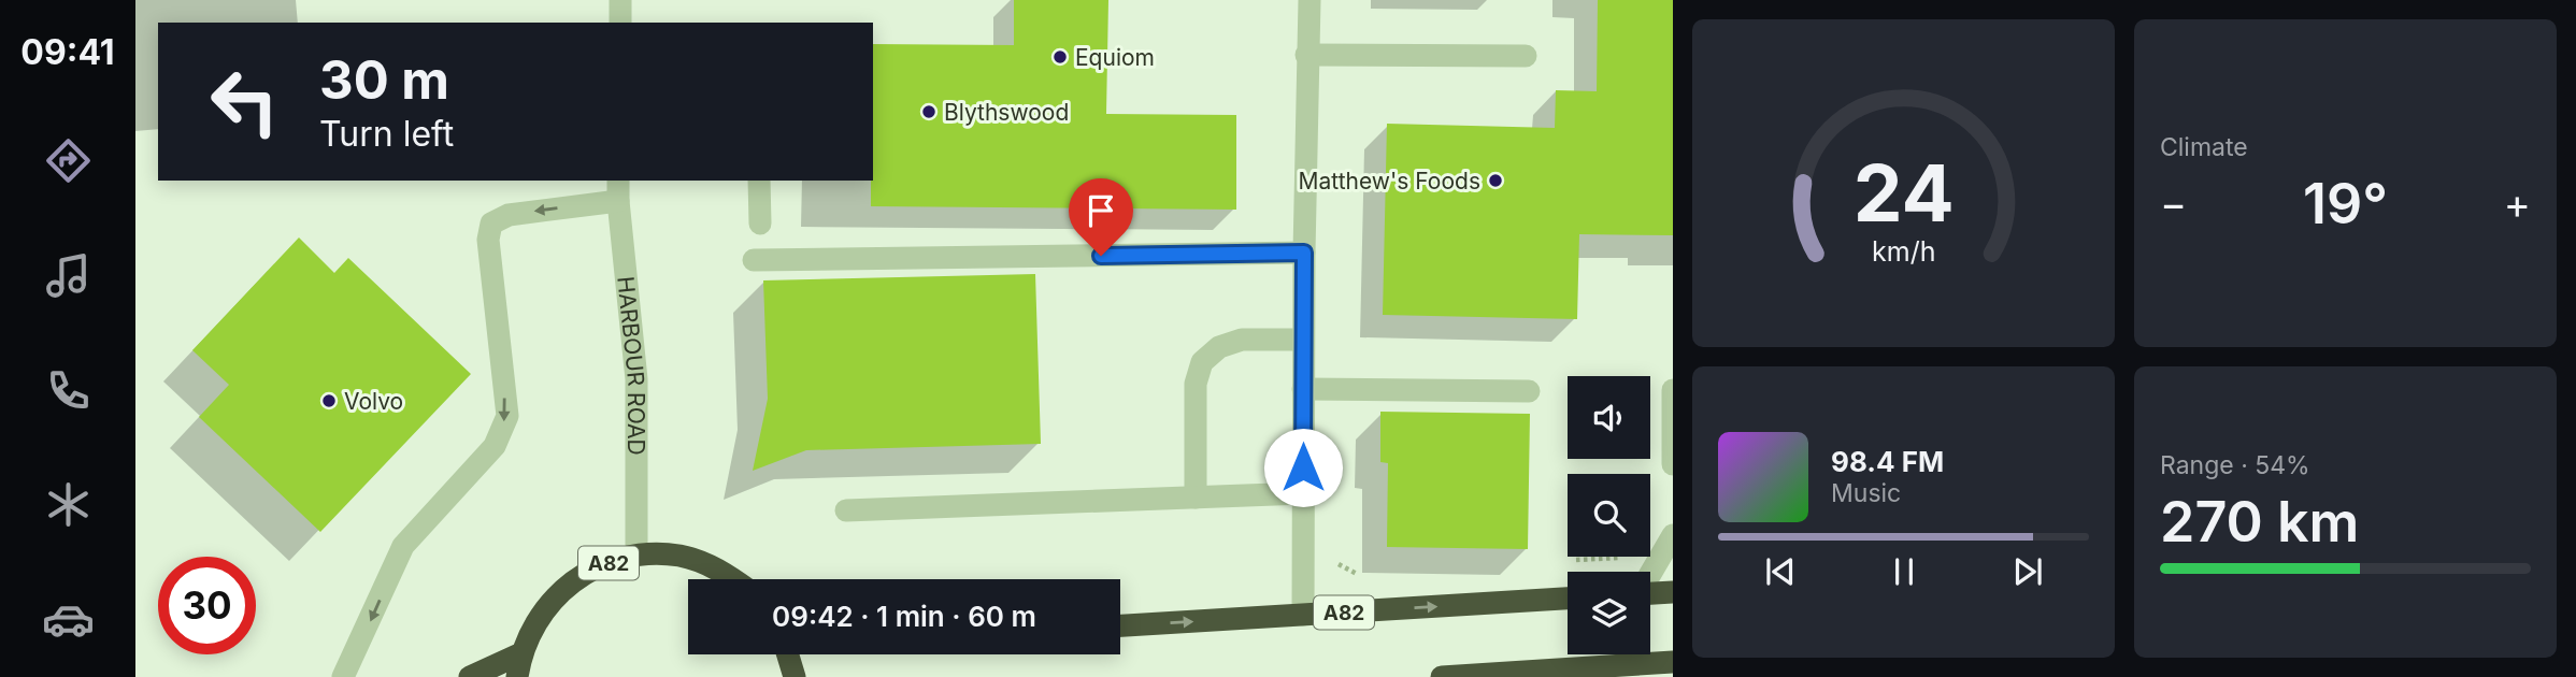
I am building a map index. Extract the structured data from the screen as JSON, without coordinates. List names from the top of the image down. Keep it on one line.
{"streets":{"highway":["A82"],"street":["HARBOUR ROAD"]},"crossings":[["HARBOUR ROAD","A82"]],"places":["Equiom","Blythswood","Matthew's Foods","Volvo"],"page":{"tabs":"09:41","tile":["Climate",["Range · 54%","270 km"]],"turn":["30 m","Turn left"],"heat":["−","19°","+"],"song":["98.4 FM","Music"],"limit":"30","trip":"09:42 · 1 min · 60 m","gauge":["24","km/h"]}}
